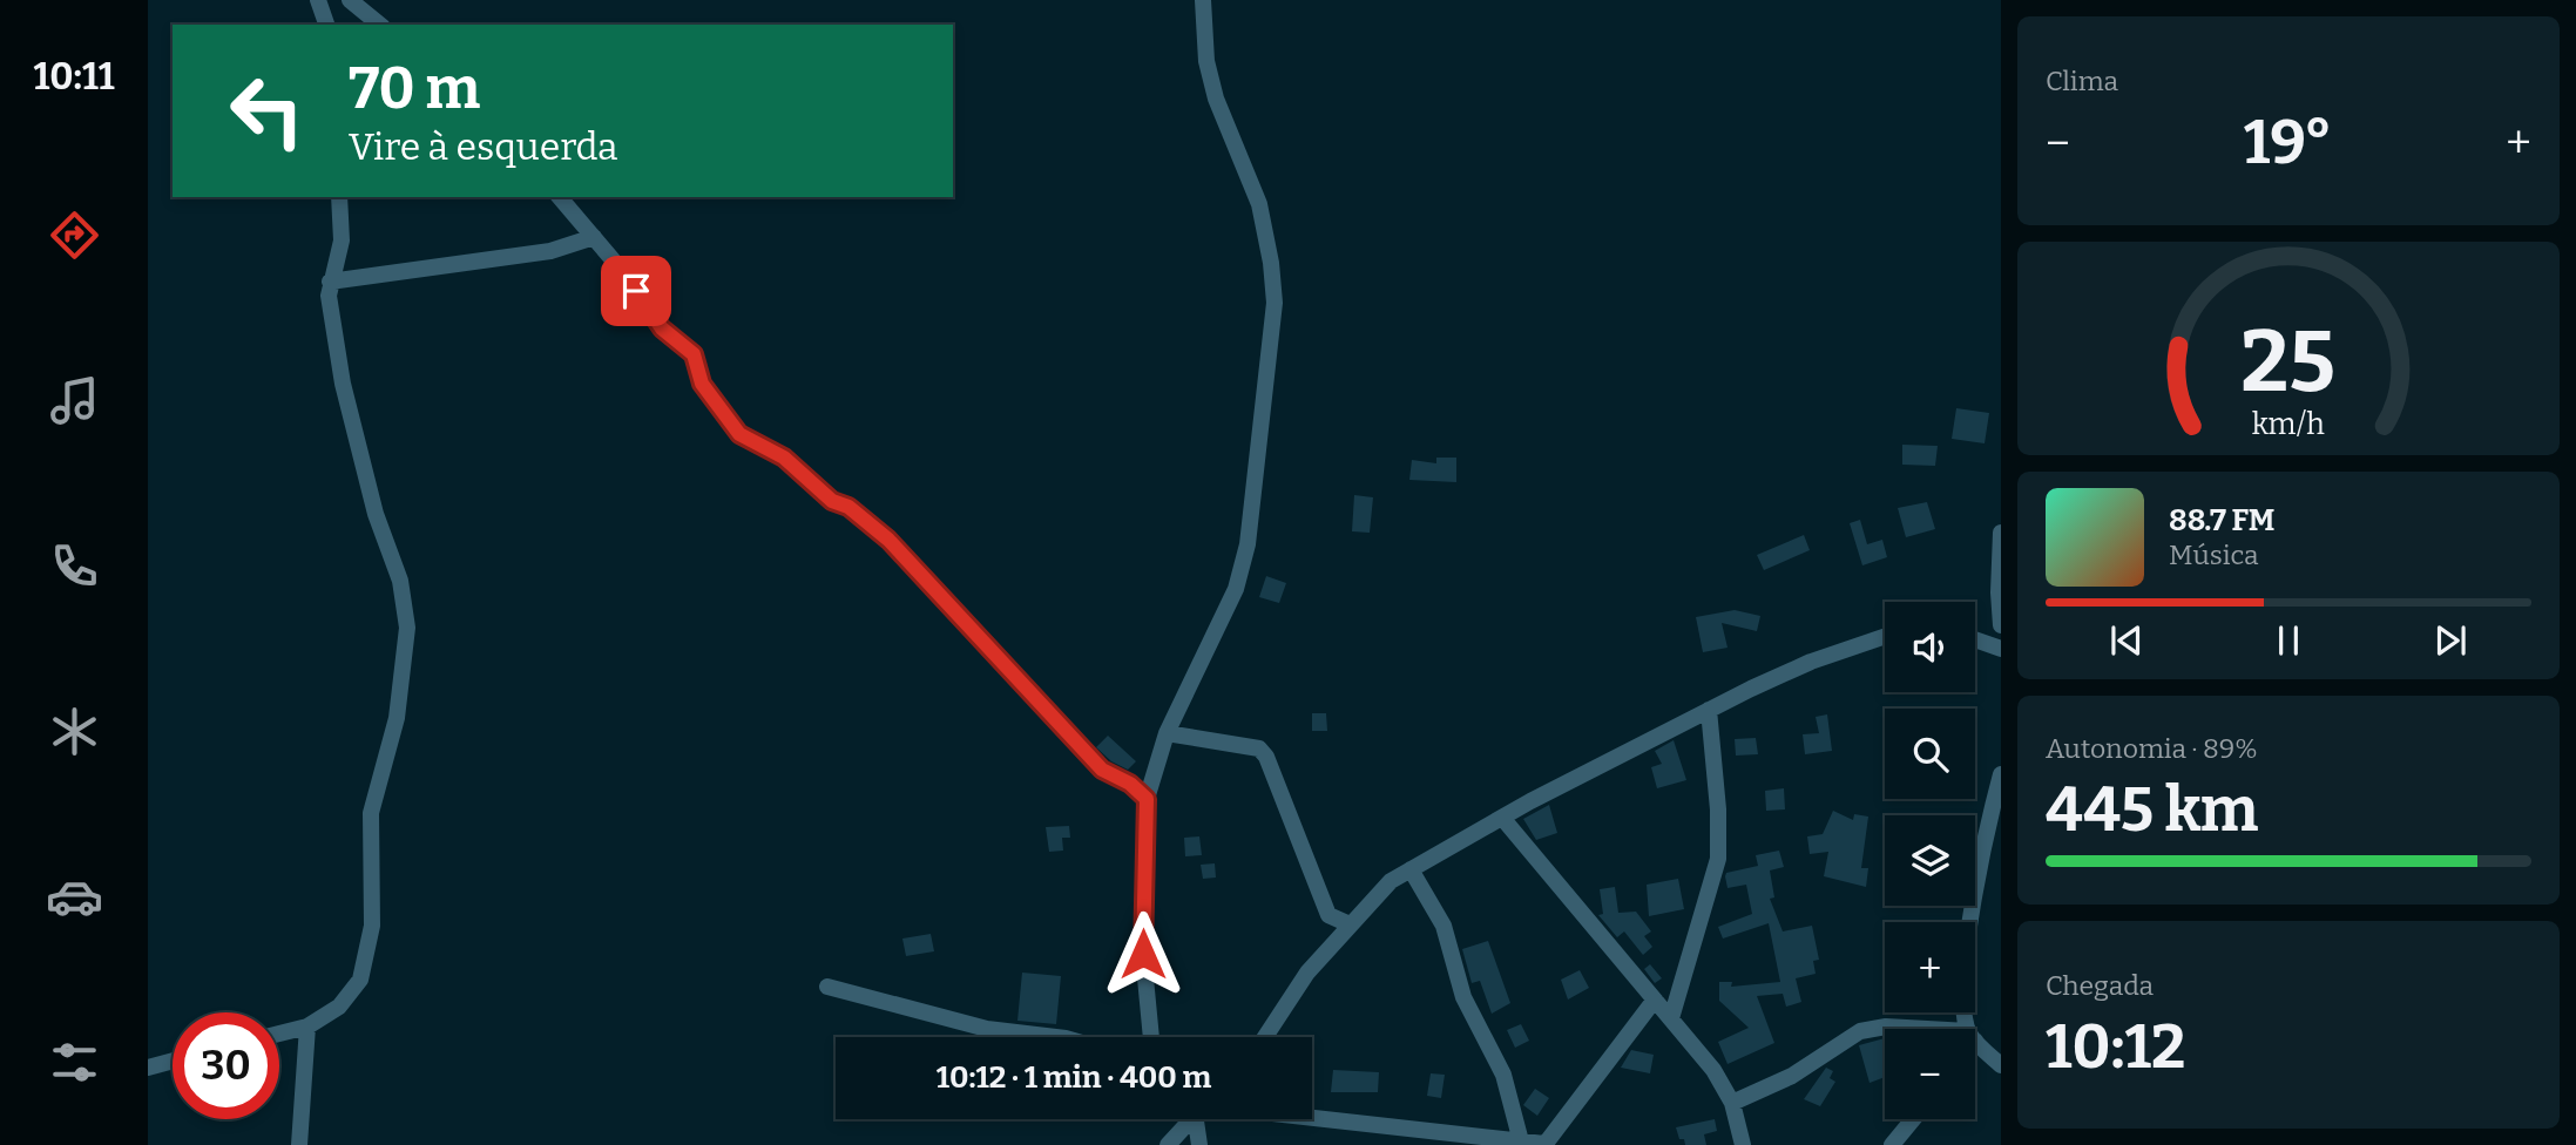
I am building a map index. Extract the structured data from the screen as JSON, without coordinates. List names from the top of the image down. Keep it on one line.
{"page":{"tabs":"10:11","tile":["Clima",["Autonomia · 89%","445 km"],["Chegada","10:12"]],"turn":["70 m","Vire à esquerda"],"heat":["−","19°","+"],"song":["88.7 FM","Música"],"map_buttons":["+","−"],"limit":"30","trip":"10:12 · 1 min · 400 m","gauge":["25","km/h"]}}
